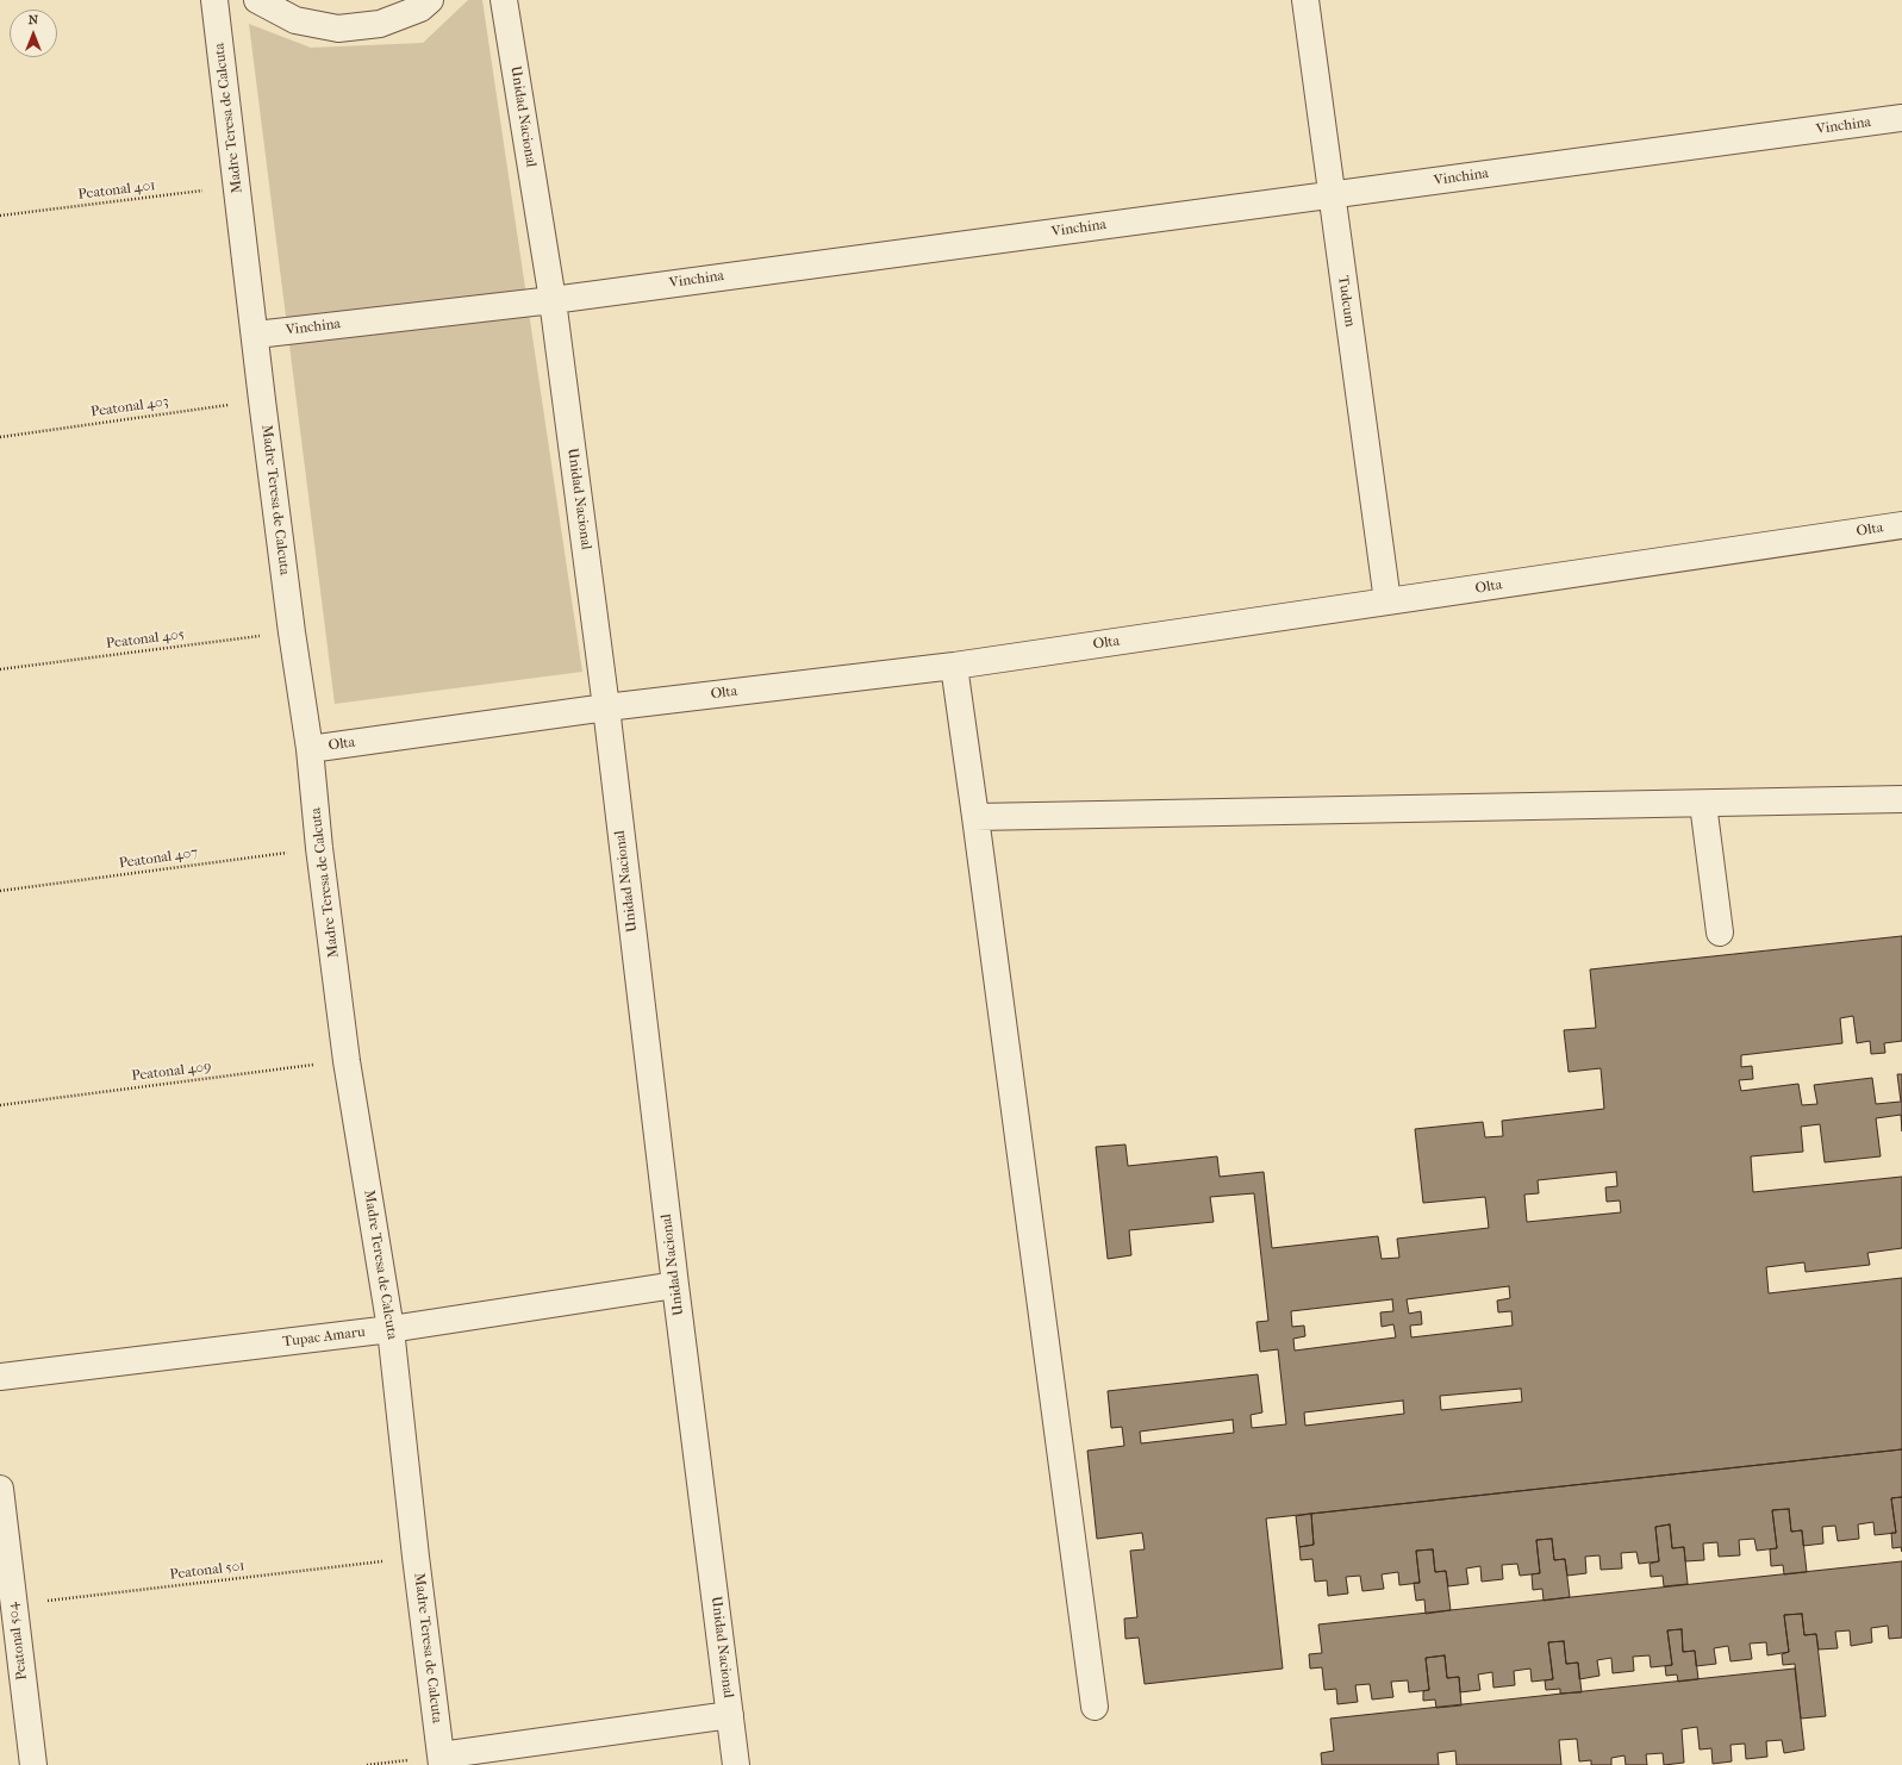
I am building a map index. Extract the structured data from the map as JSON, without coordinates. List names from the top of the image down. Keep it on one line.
{"streets":{"street":["Unidad Nacional","Madre Teresa de Calcuta","Vinchina","Tudcum","Olta","Tupac Amaru","Peatonal 504"],"path":["Peatonal 401","Peatonal 403","Peatonal 405","Peatonal 407","Peatonal 409","Peatonal 501"]},"crossings":[["Unidad Nacional","Vinchina"],["Unidad Nacional","Olta"],["Unidad Nacional","Tupac Amaru"],["Madre Teresa de Calcuta","Vinchina"],["Madre Teresa de Calcuta","Peatonal 401"],["Madre Teresa de Calcuta","Peatonal 403"],["Madre Teresa de Calcuta","Olta"],["Madre Teresa de Calcuta","Peatonal 405"],["Madre Teresa de Calcuta","Peatonal 407"],["Madre Teresa de Calcuta","Peatonal 409"],["Madre Teresa de Calcuta","Tupac Amaru"],["Madre Teresa de Calcuta","Peatonal 501"],["Vinchina","Tudcum"],["Tudcum","Olta"],["Peatonal 501","Peatonal 504"]],"north":"top"}
